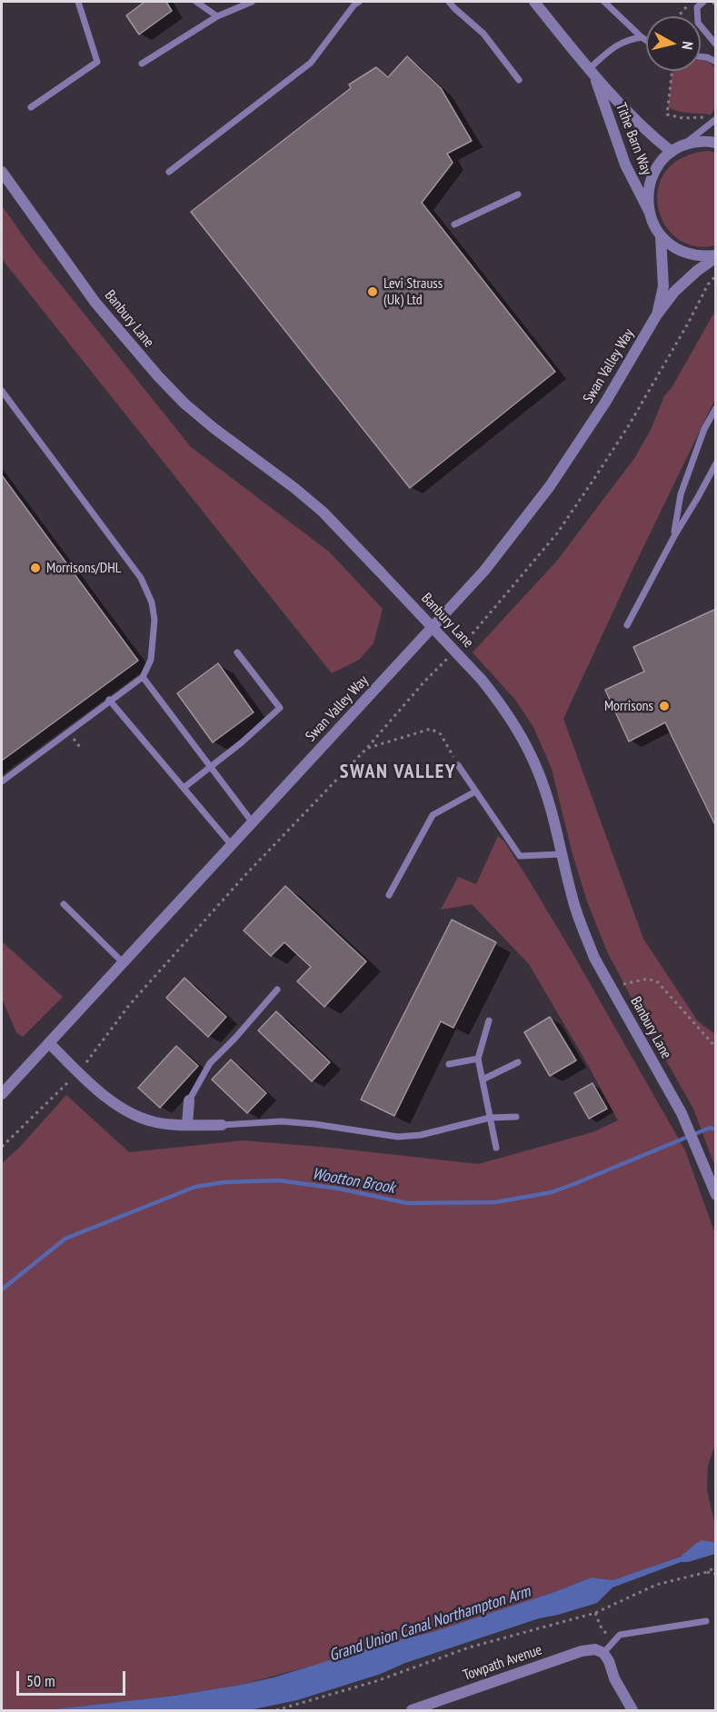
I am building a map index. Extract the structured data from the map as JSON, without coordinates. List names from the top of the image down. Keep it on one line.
{"streets":{"street":["Tithe Barn Way","Banbury Lane","Swan Valley Way","Towpath Avenue"]},"crossings":[["Tithe Barn Way","Swan Valley Way"]],"districts":["SWAN VALLEY"],"water":["Wootton Brook","Grand Union Canal Northampton Arm"],"places":["Levi Strauss (Uk) Ltd","Morrisons/DHL","Morrisons"],"scale_bar":"50 m","north":"right"}
